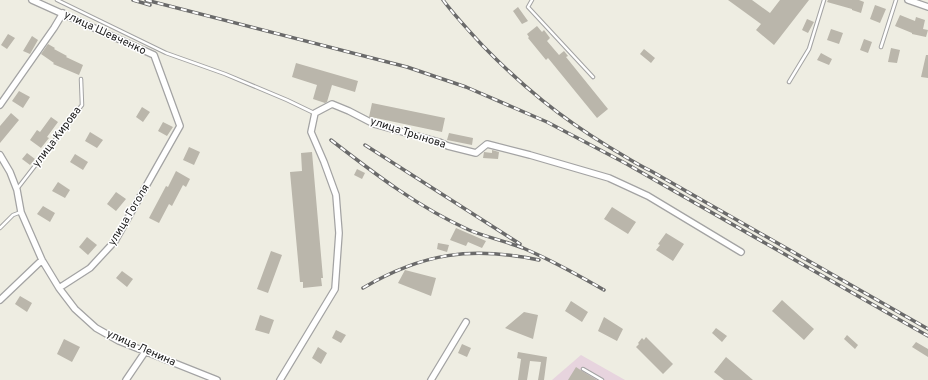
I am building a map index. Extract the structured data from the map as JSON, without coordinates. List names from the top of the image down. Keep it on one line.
{"streets":{"street":["улица Шевченко","улица Трынова","улица Гоголя","улица Ленина"],"lane":["улица Кирова"]},"crossings":[["улица Шевченко","улица Гоголя"],["улица Кирова","улица Ленина"],["улица Гоголя","улица Ленина"]]}
